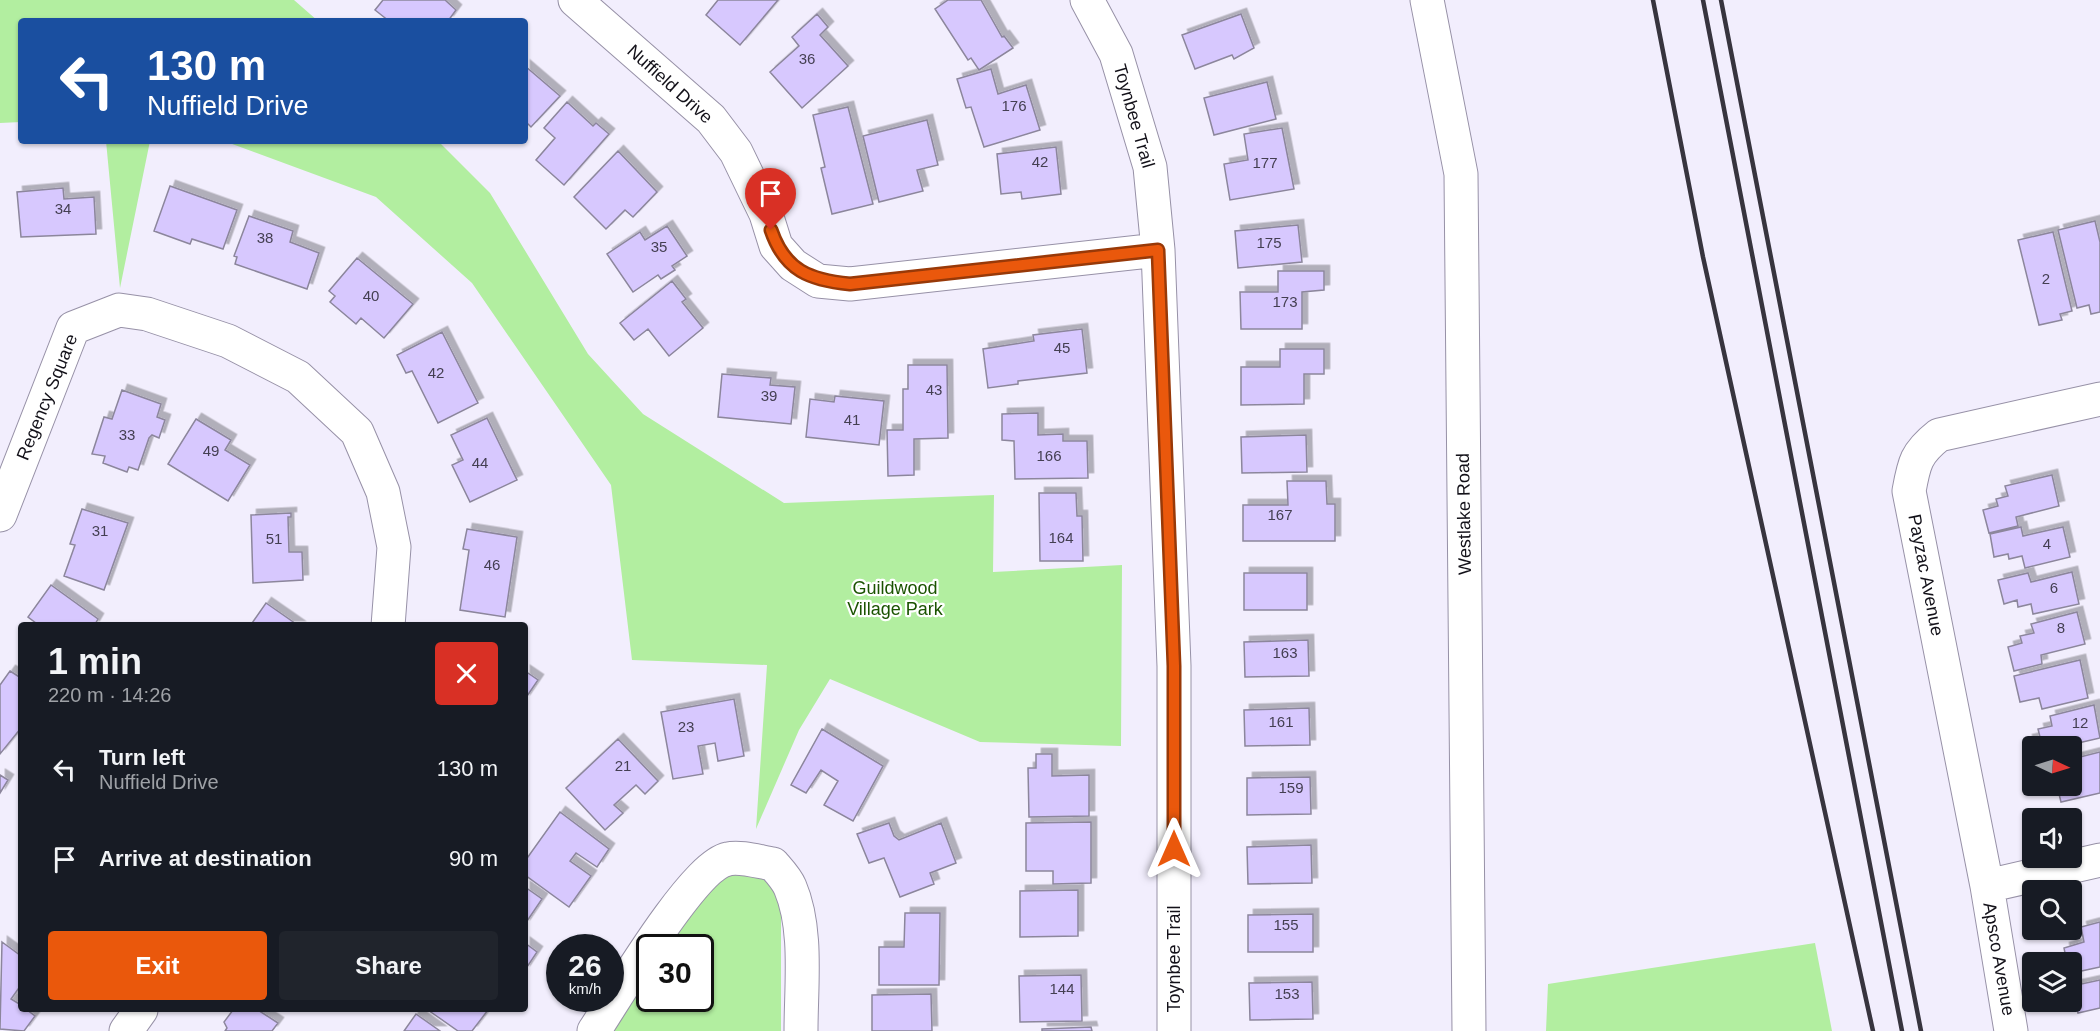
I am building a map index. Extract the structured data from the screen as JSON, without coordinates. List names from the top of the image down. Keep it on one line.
{"streets":{"street":["Nuffield Drive","Toynbee Trail","Regency Square","Westlake Road","Payzac Avenue","Apsco Avenue"]},"crossings":[["Nuffield Drive","Toynbee Trail"],["Payzac Avenue","Apsco Avenue"]],"parks":["Guildwood Village Park"],"house_numbers":["36","176","42","177","34","38","175","35","2","40","173","45","42","43","39","41","33","49","166","44","167","31","164","51","4","46","6","8","163","161","12","23","21","159","155","144","153"],"north":"right","page":{"turn":["130 m","Nuffield Drive"],"heading":["1 min","220 m · 14:26"],"list":[{"name":"Turn left","note":"Nuffield Drive","value":"130 m"},{"name":"Arrive at destination","value":"90 m"}],"buttons":["Exit","Share"],"speed":"26 km/h","limit":"30"}}
